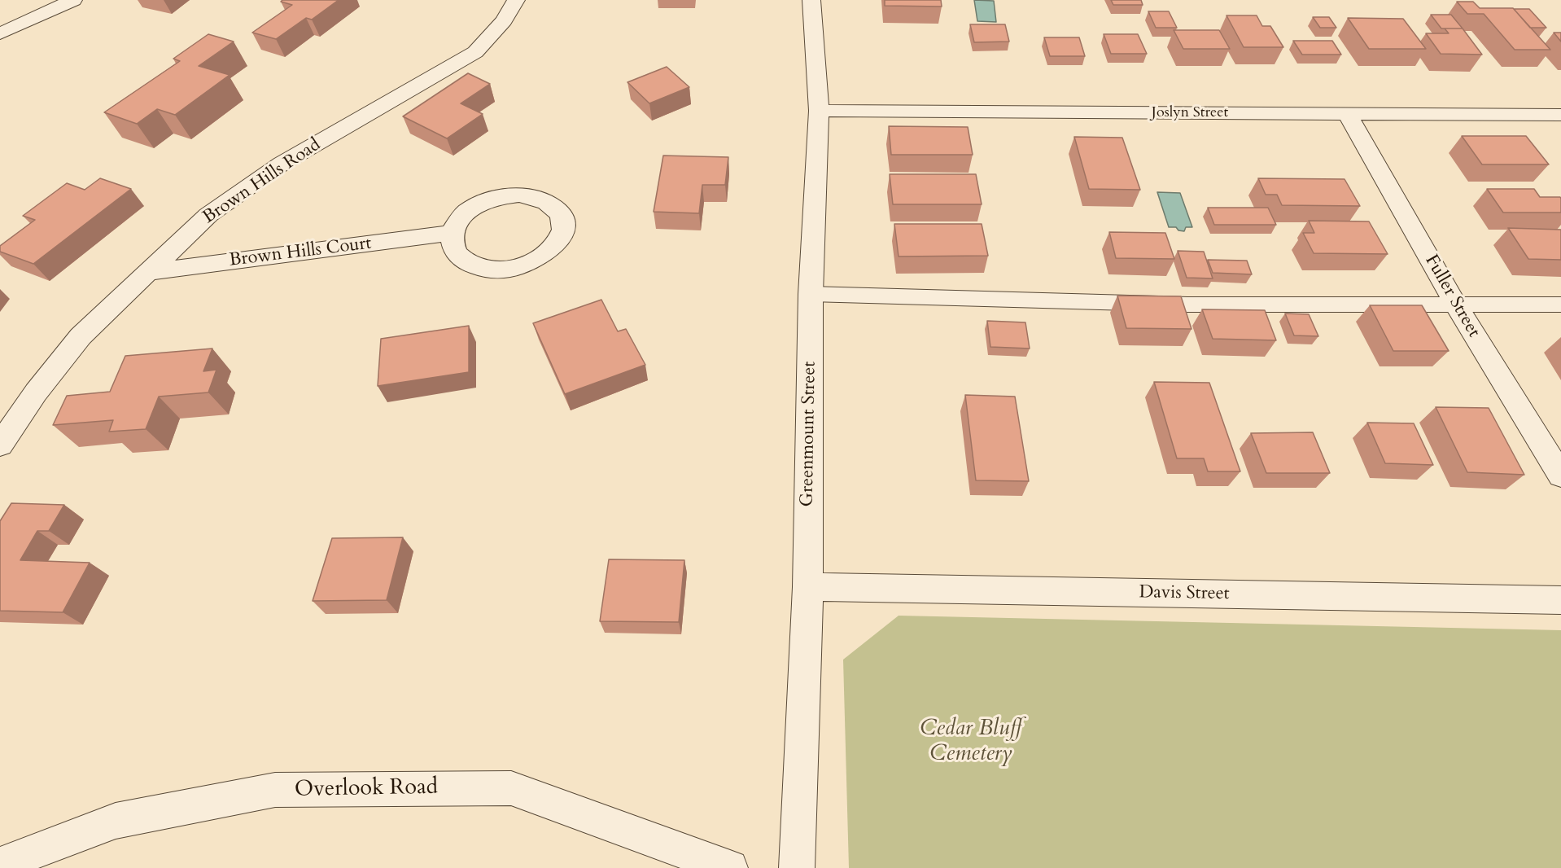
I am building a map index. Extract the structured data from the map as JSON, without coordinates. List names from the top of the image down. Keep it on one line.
{"streets":{"street":["Joslyn Street","Brown Hills Road","Brown Hills Court","Fuller Street","Greenmount Street","Davis Street","Overlook Road"]},"crossings":[["Joslyn Street","Fuller Street"],["Joslyn Street","Greenmount Street"],["Brown Hills Road","Brown Hills Court"],["Greenmount Street","Davis Street"]],"parks":["Cedar Bluff Cemetery"]}
